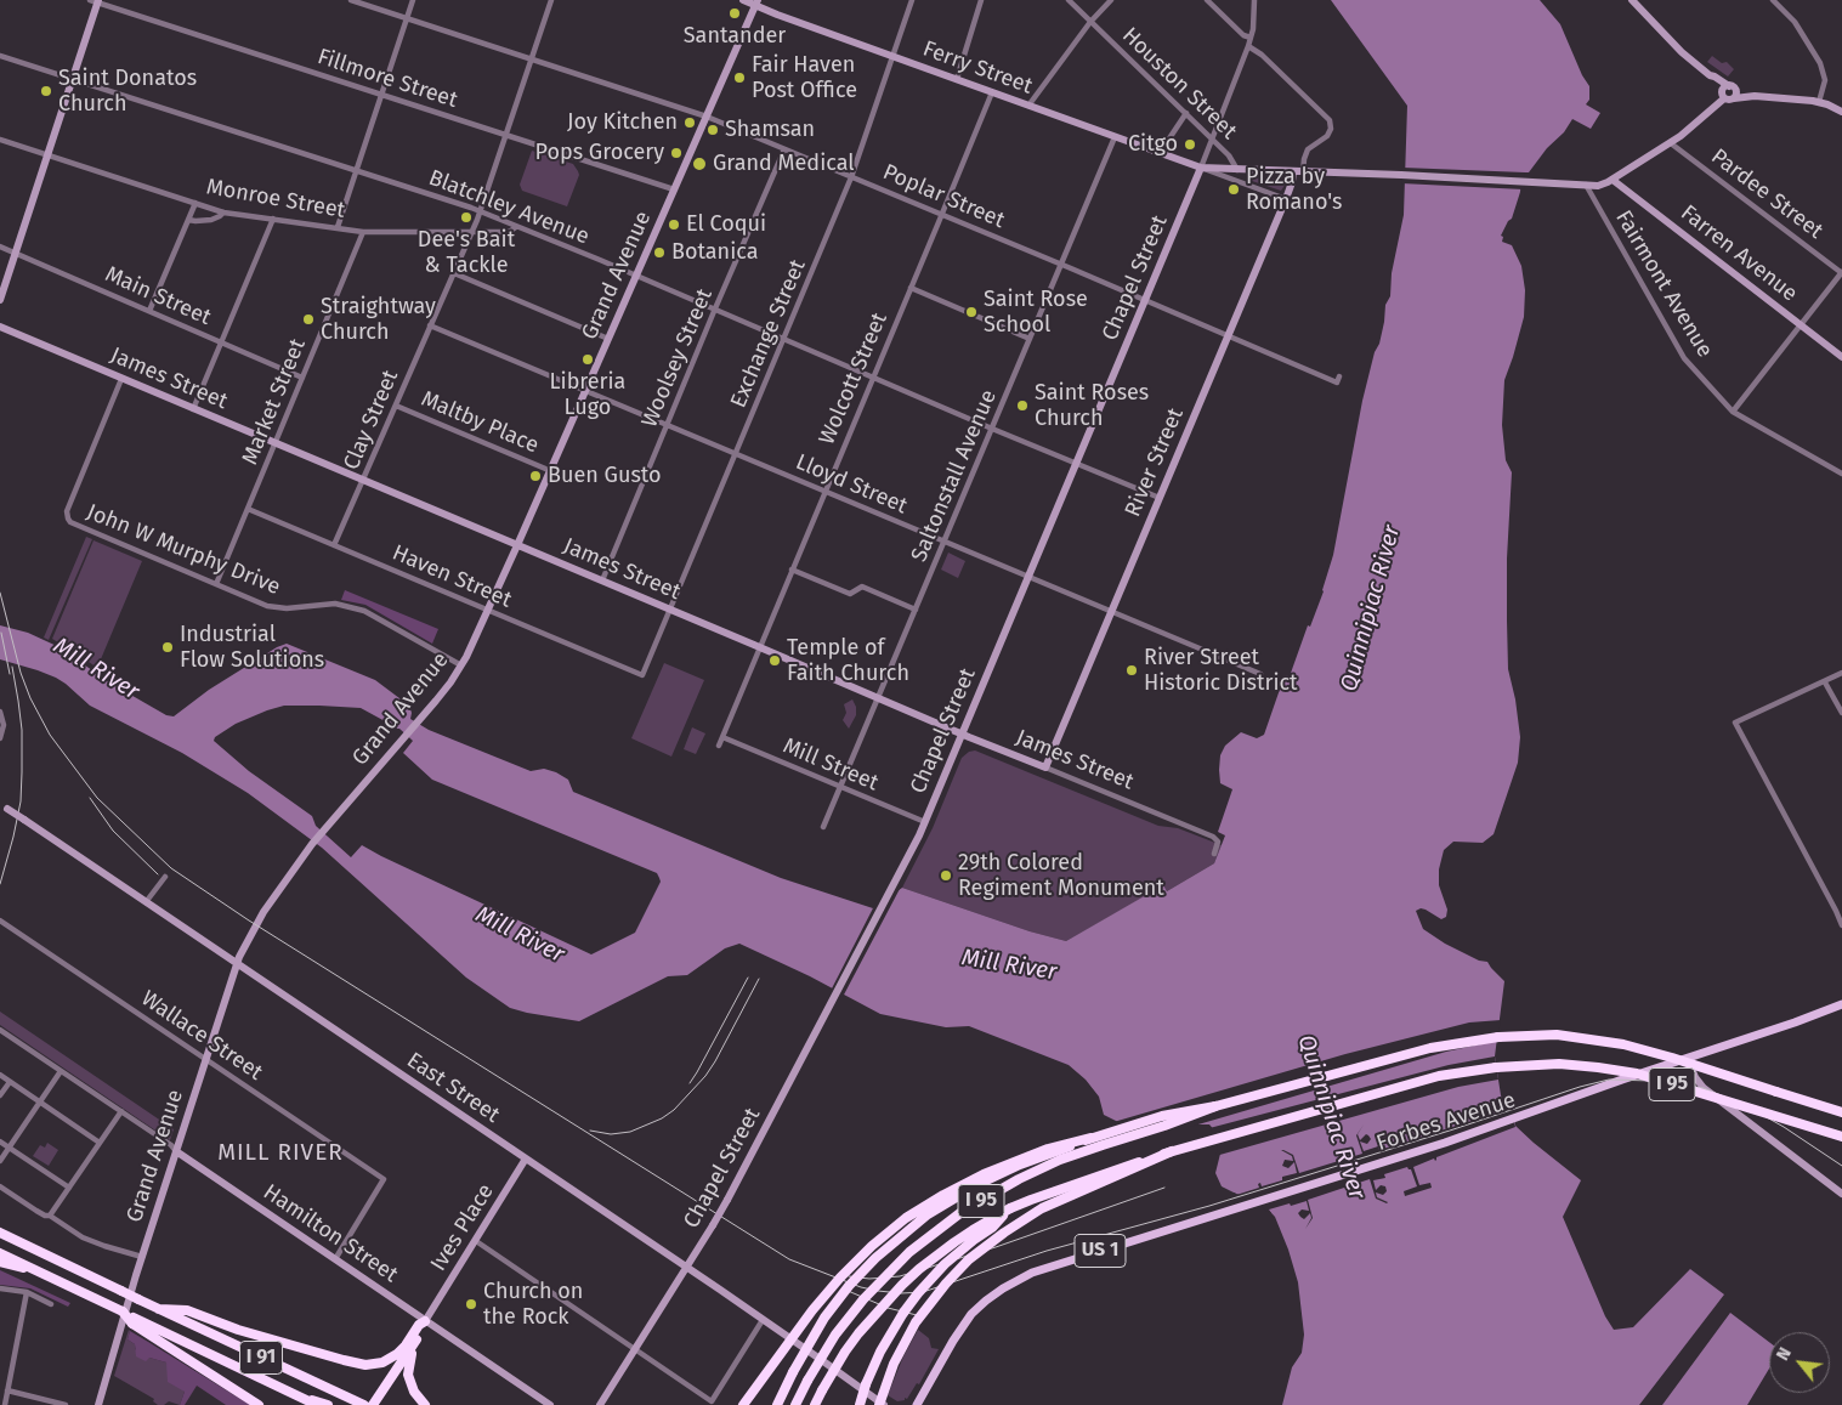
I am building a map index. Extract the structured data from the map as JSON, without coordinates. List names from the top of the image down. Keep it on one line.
{"streets":{"highway":["I 95","I 91"],"main road":["Ferry Street","Farren Avenue","Grand Avenue","Chapel Street","James Street","River Street","East Street","Forbes Avenue","Ives Place","Hamilton Street","US 1"],"street":["Fillmore Street","Houston Street","Pardee Street","Poplar Street","Monroe Street","Blatchley Avenue","Fairmont Avenue","Main Street","Exchange Street","Woolsey Street","Wolcott Street","Market Street","Clay Street","Maltby Place","Saltonstall Avenue","Lloyd Street","John W Murphy Drive","Haven Street","Mill Street","Wallace Street"]},"crossings":[["Ferry Street","Houston Street"],["Ferry Street","Farren Avenue"],["Ferry Street","Grand Avenue"],["Ferry Street","Chapel Street"],["Ferry Street","Fairmont Avenue"],["Ferry Street","Exchange Street"],["Ferry Street","Wolcott Street"],["Ferry Street","River Street"],["Ferry Street","Saltonstall Avenue"],["Fillmore Street","Grand Avenue"],["Fillmore Street","Clay Street"],["Houston Street","Chapel Street"],["Poplar Street","Grand Avenue"],["Poplar Street","Chapel Street"],["Poplar Street","Exchange Street"],["Poplar Street","Woolsey Street"],["Poplar Street","Wolcott Street"],["Poplar Street","Clay Street"],["Poplar Street","River Street"],["Poplar Street","Saltonstall Avenue"],["Monroe Street","Blatchley Avenue"],["Monroe Street","Market Street"],["Monroe Street","Clay Street"],["Blatchley Avenue","Grand Avenue"],["Blatchley Avenue","Chapel Street"],["Blatchley Avenue","Exchange Street"],["Blatchley Avenue","Woolsey Street"],["Blatchley Avenue","Wolcott Street"],["Blatchley Avenue","Clay Street"],["Blatchley Avenue","River Street"],["Blatchley Avenue","Saltonstall Avenue"],["Grand Avenue","James Street"],["Grand Avenue","Maltby Place"],["Grand Avenue","Lloyd Street"],["Grand Avenue","John W Murphy Drive"],["Grand Avenue","Haven Street"],["Grand Avenue","Wallace Street"],["Grand Avenue","East Street"],["Grand Avenue","Hamilton Street"],["Chapel Street","James Street"],["Chapel Street","Lloyd Street"],["Chapel Street","Mill Street"],["Chapel Street","East Street"],["Main Street","Market Street"],["Exchange Street","James Street"],["Exchange Street","Lloyd Street"],["Exchange Street","Haven Street"],["Woolsey Street","James Street"],["Woolsey Street","Lloyd Street"],["James Street","Wolcott Street"],["James Street","Market Street"],["James Street","Clay Street"],["James Street","River Street"],["James Street","Saltonstall Avenue"],["James Street","John W Murphy Drive"],["Wolcott Street","Lloyd Street"],["Wolcott Street","Mill Street"],["Market Street","John W Murphy Drive"],["Market Street","Haven Street"],["Clay Street","Maltby Place"],["Clay Street","Lloyd Street"],["Clay Street","Haven Street"],["River Street","Lloyd Street"],["Saltonstall Avenue","Lloyd Street"],["Saltonstall Avenue","Mill Street"],["Wallace Street","Hamilton Street"],["East Street","Ives Place"],["Ives Place","Hamilton Street"]],"districts":["MILL RIVER"],"water":["Quinnipiac River","Mill River"],"places":["Santander","Fair Haven Post Office","Saint Donatos Church","Joy Kitchen","Shamsan","Citgo","Pops Grocery","Grand Medical","Pizza by Romano's","Dee's Bait & Tackle","El Coqui","Botanica","Saint Rose School","Straightway Church","Libreria Lugo","Saint Roses Church","Buen Gusto","Industrial Flow Solutions","Temple of Faith Church","River Street Historic District","29th Colored Regiment Monument","Church on the Rock"],"north":"top left"}
